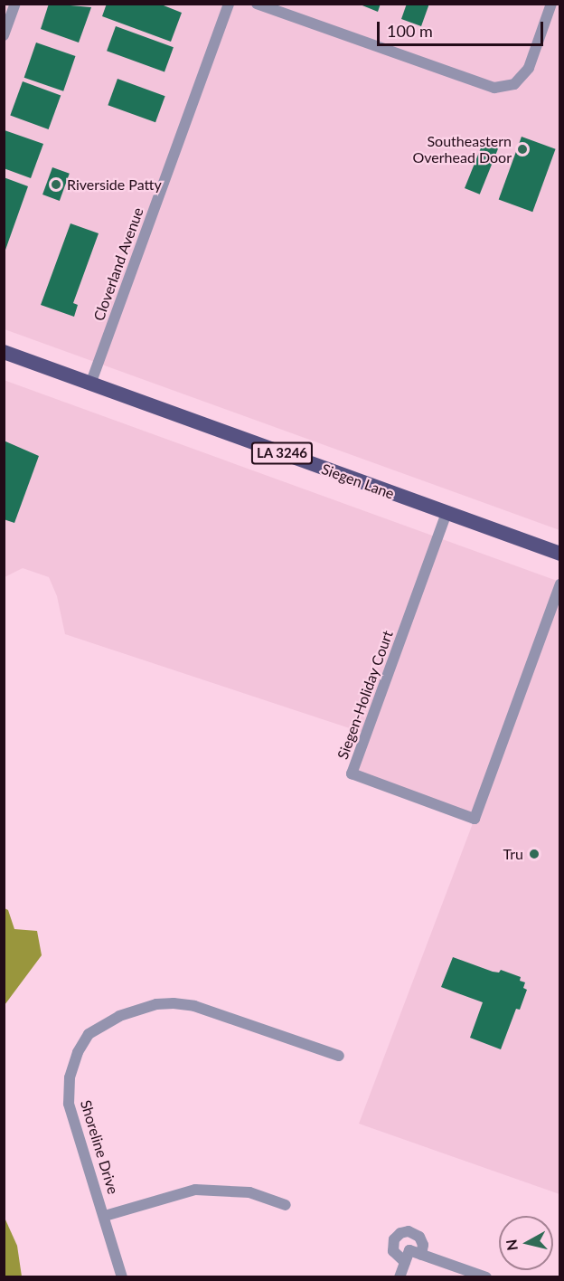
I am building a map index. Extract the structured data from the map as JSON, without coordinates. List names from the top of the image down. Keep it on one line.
{"streets":{"main road":["LA 3246","Siegen Lane"],"street":["Cloverland Avenue","Siegen-Holiday Court","Shoreline Drive"]},"crossings":[["Cloverland Avenue","Siegen Lane"],["Siegen Lane","Siegen-Holiday Court"]],"places":["Southeastern Overhead Door","Riverside Patty","Tru"],"scale_bar":"100 m","north":"left"}
